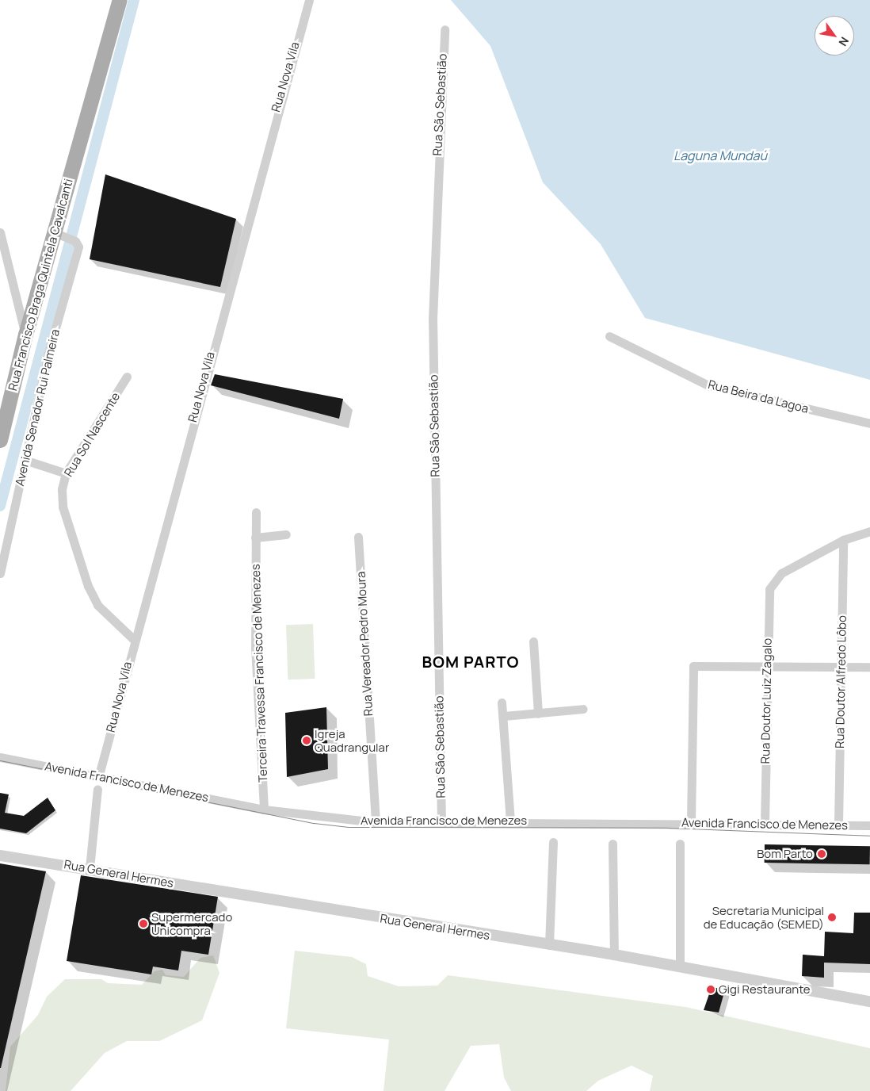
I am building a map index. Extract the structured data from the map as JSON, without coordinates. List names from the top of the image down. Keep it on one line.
{"streets":{"main road":["Rua Francisco Braga Quintela Cavalcanti"],"street":["Rua Nova Vila","Rua São Sebastião","Rua Beira da Lagoa","Avenida Senador Rui Palmeira","Rua Sol Nascente","Rua Vereador Pedro Moura","Terceira Travessa Francisco de Menezes","Rua Doutor Alfredo Lôbo","Rua Doutor Luiz Zagalo","Avenida Francisco de Menezes","Rua General Hermes"]},"crossings":[["Rua Nova Vila","Rua Sol Nascente"],["Rua Nova Vila","Avenida Francisco de Menezes"],["Rua São Sebastião","Avenida Francisco de Menezes"],["Rua Francisco Braga Quintela Cavalcanti","Avenida Senador Rui Palmeira"],["Rua Vereador Pedro Moura","Avenida Francisco de Menezes"],["Terceira Travessa Francisco de Menezes","Avenida Francisco de Menezes"],["Rua Doutor Alfredo Lôbo","Rua Doutor Luiz Zagalo"],["Rua Doutor Alfredo Lôbo","Avenida Francisco de Menezes"],["Rua Doutor Luiz Zagalo","Avenida Francisco de Menezes"]],"districts":["BOM PARTO"],"water":["Laguna Mundaú"],"places":["Igreja Quadrangular","Bom Parto","Secretaria Municipal de Educação (SEMED)","Supermercado Unicompra","Gigi Restaurante"],"north":"bottom right"}
